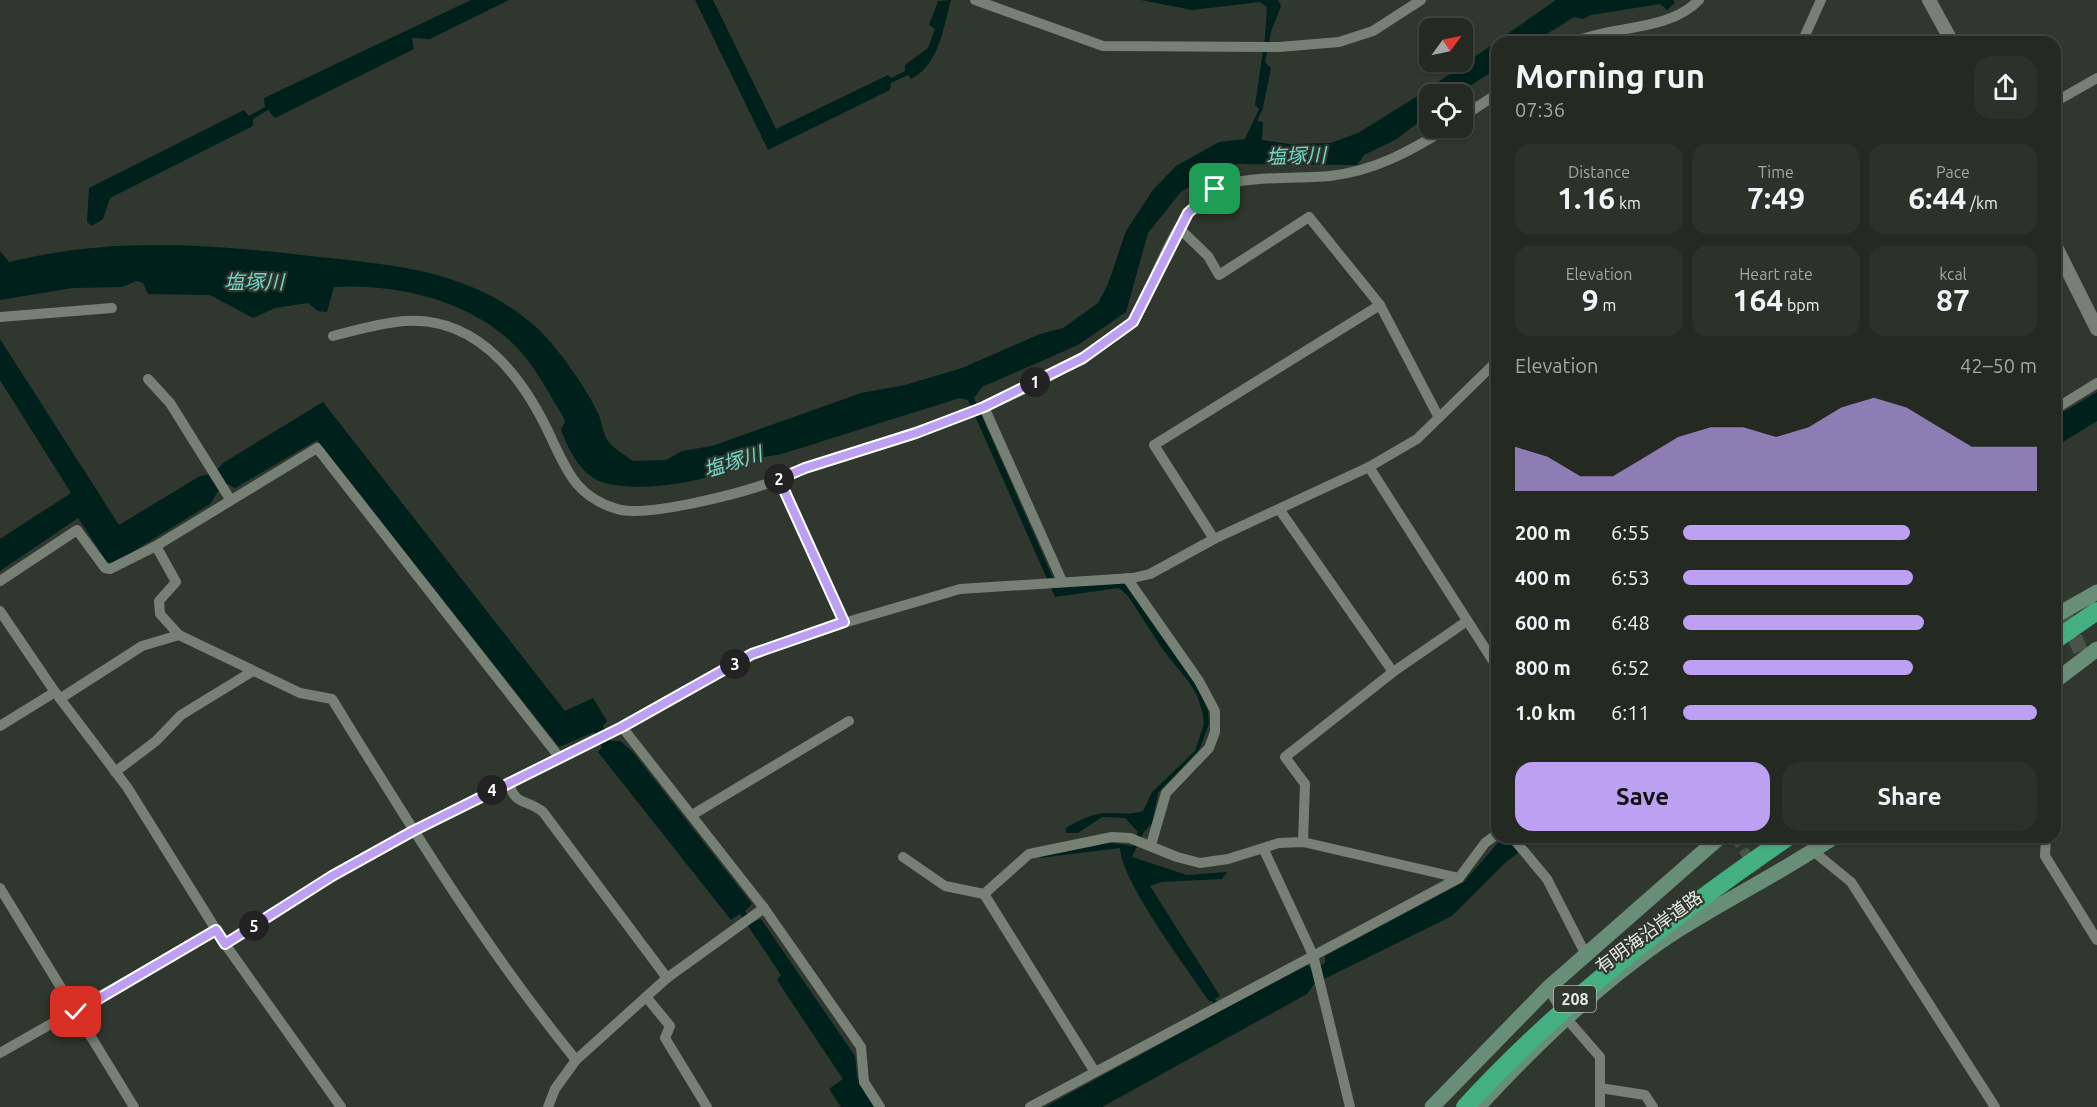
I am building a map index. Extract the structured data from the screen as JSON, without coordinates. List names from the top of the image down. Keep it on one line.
{"streets":{"highway":["208"],"main road":["有明海沿岸道路"]},"water":["塩塚川"],"north":"top right","page":{"heading":["Morning run","07:36"],"stats":[["Distance","1.16 km"],["Time","7:49"],["Pace","6:44 /km"],["Elevation","9 m"],["Heart rate","164 bpm"],["kcal","87"]],"chart":["Elevation","42–50 m"],"pins":["1","2","3","4","5"],"list":[{"name":"200 m","note":"6:55"},{"name":"400 m","note":"6:53"},{"name":"600 m","note":"6:48"},{"name":"800 m","note":"6:52"},{"name":"1.0 km","note":"6:11"}],"buttons":["Save","Share"]}}
